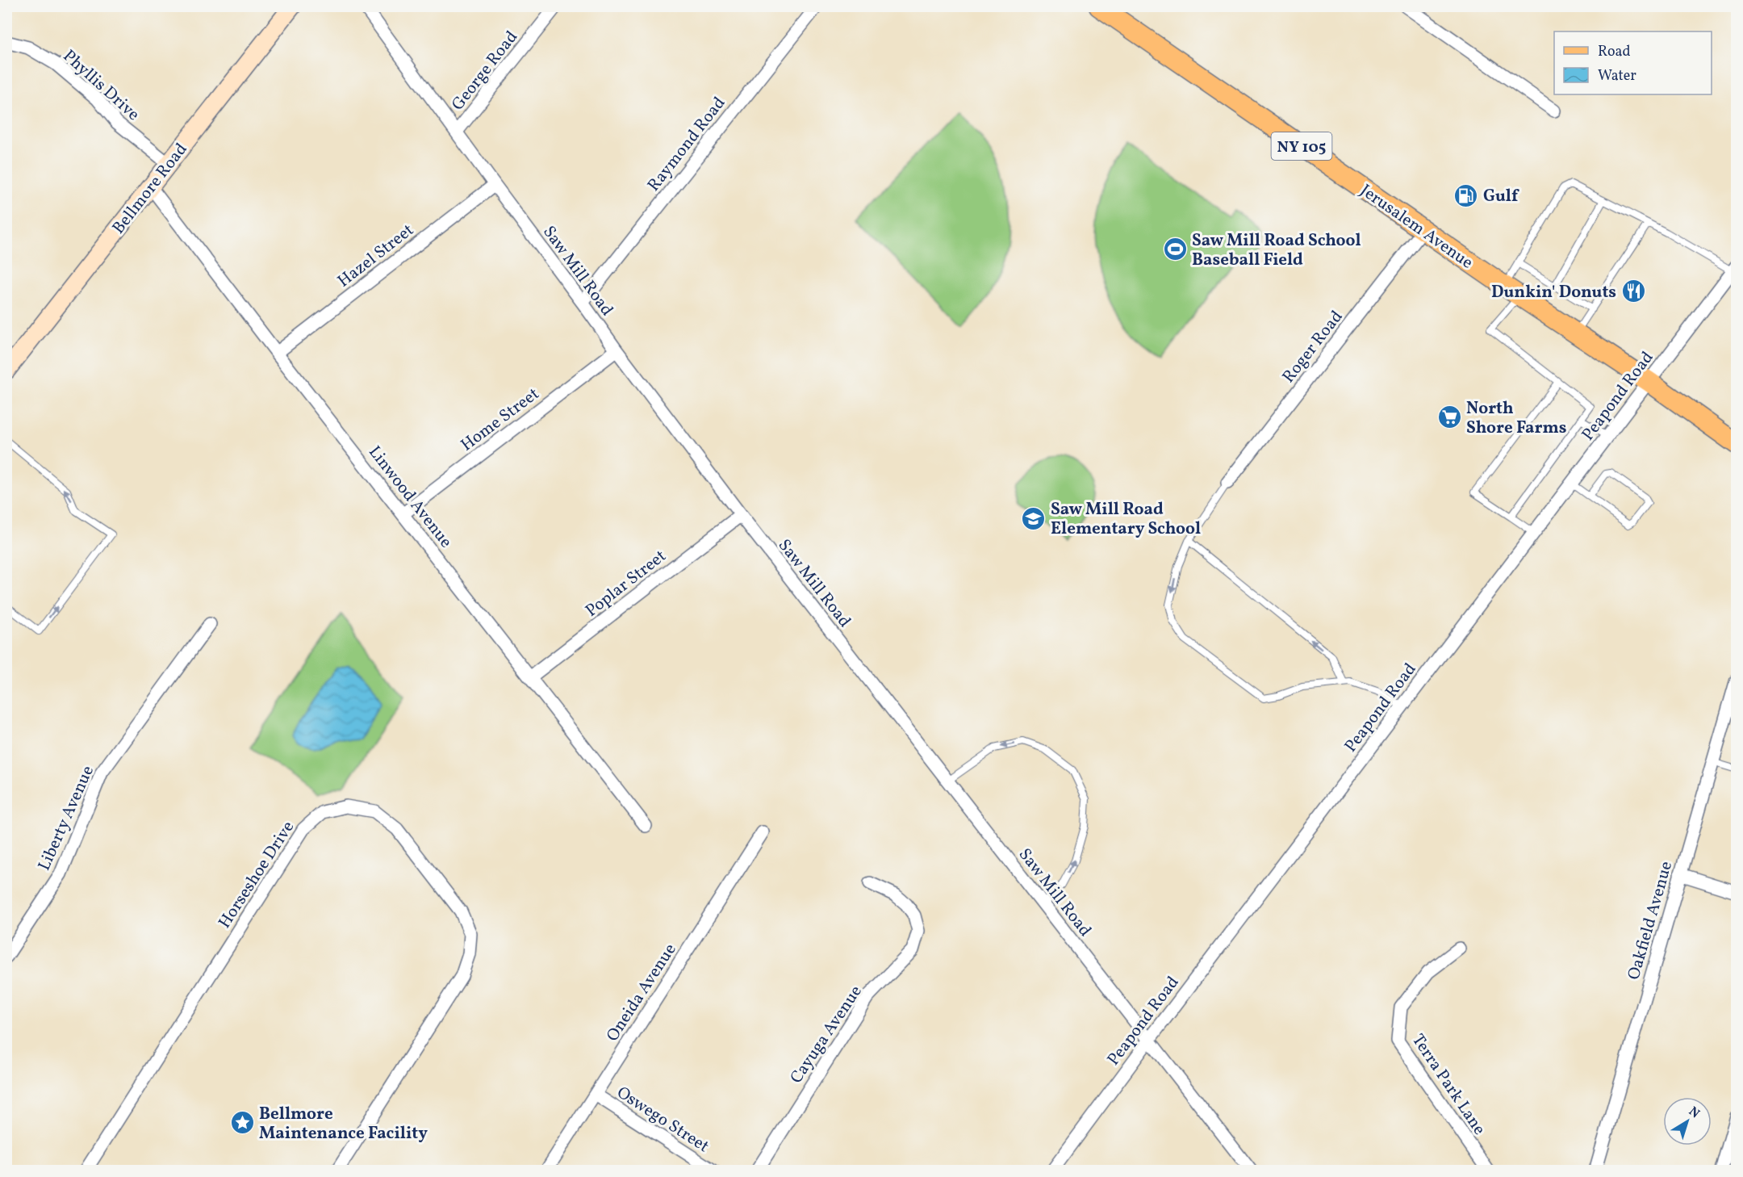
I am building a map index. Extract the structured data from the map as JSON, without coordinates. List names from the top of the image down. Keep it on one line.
{"streets":{"main road":["NY 105","Bellmore Road","Jerusalem Avenue"],"street":["George Road","Phyllis Drive","Raymond Road","Hazel Street","Saw Mill Road","Roger Road","Peapond Road","Home Street","Linwood Avenue","Poplar Street","Liberty Avenue","Horseshoe Drive","Oakfield Avenue","Oneida Avenue","Cayuga Avenue","Terra Park Lane","Oswego Street"]},"crossings":[["George Road","Saw Mill Road"],["Phyllis Drive","Bellmore Road"],["Raymond Road","Saw Mill Road"],["Bellmore Road","Linwood Avenue"],["Jerusalem Avenue","Roger Road"],["Jerusalem Avenue","Peapond Road"],["Hazel Street","Saw Mill Road"],["Hazel Street","Linwood Avenue"],["Saw Mill Road","Peapond Road"],["Saw Mill Road","Home Street"],["Saw Mill Road","Poplar Street"],["Home Street","Linwood Avenue"],["Linwood Avenue","Poplar Street"],["Oneida Avenue","Oswego Street"]],"places":{"fuel station":["Gulf"],"sports":["Saw Mill Road School Baseball Field"],"restaurant":["Dunkin' Donuts"],"supermarket":["North Shore Farms"],"school or university":["Saw Mill Road Elementary School"],"place":["Bellmore Maintenance Facility"]},"legend":["Road","Water"],"north":"top right"}
